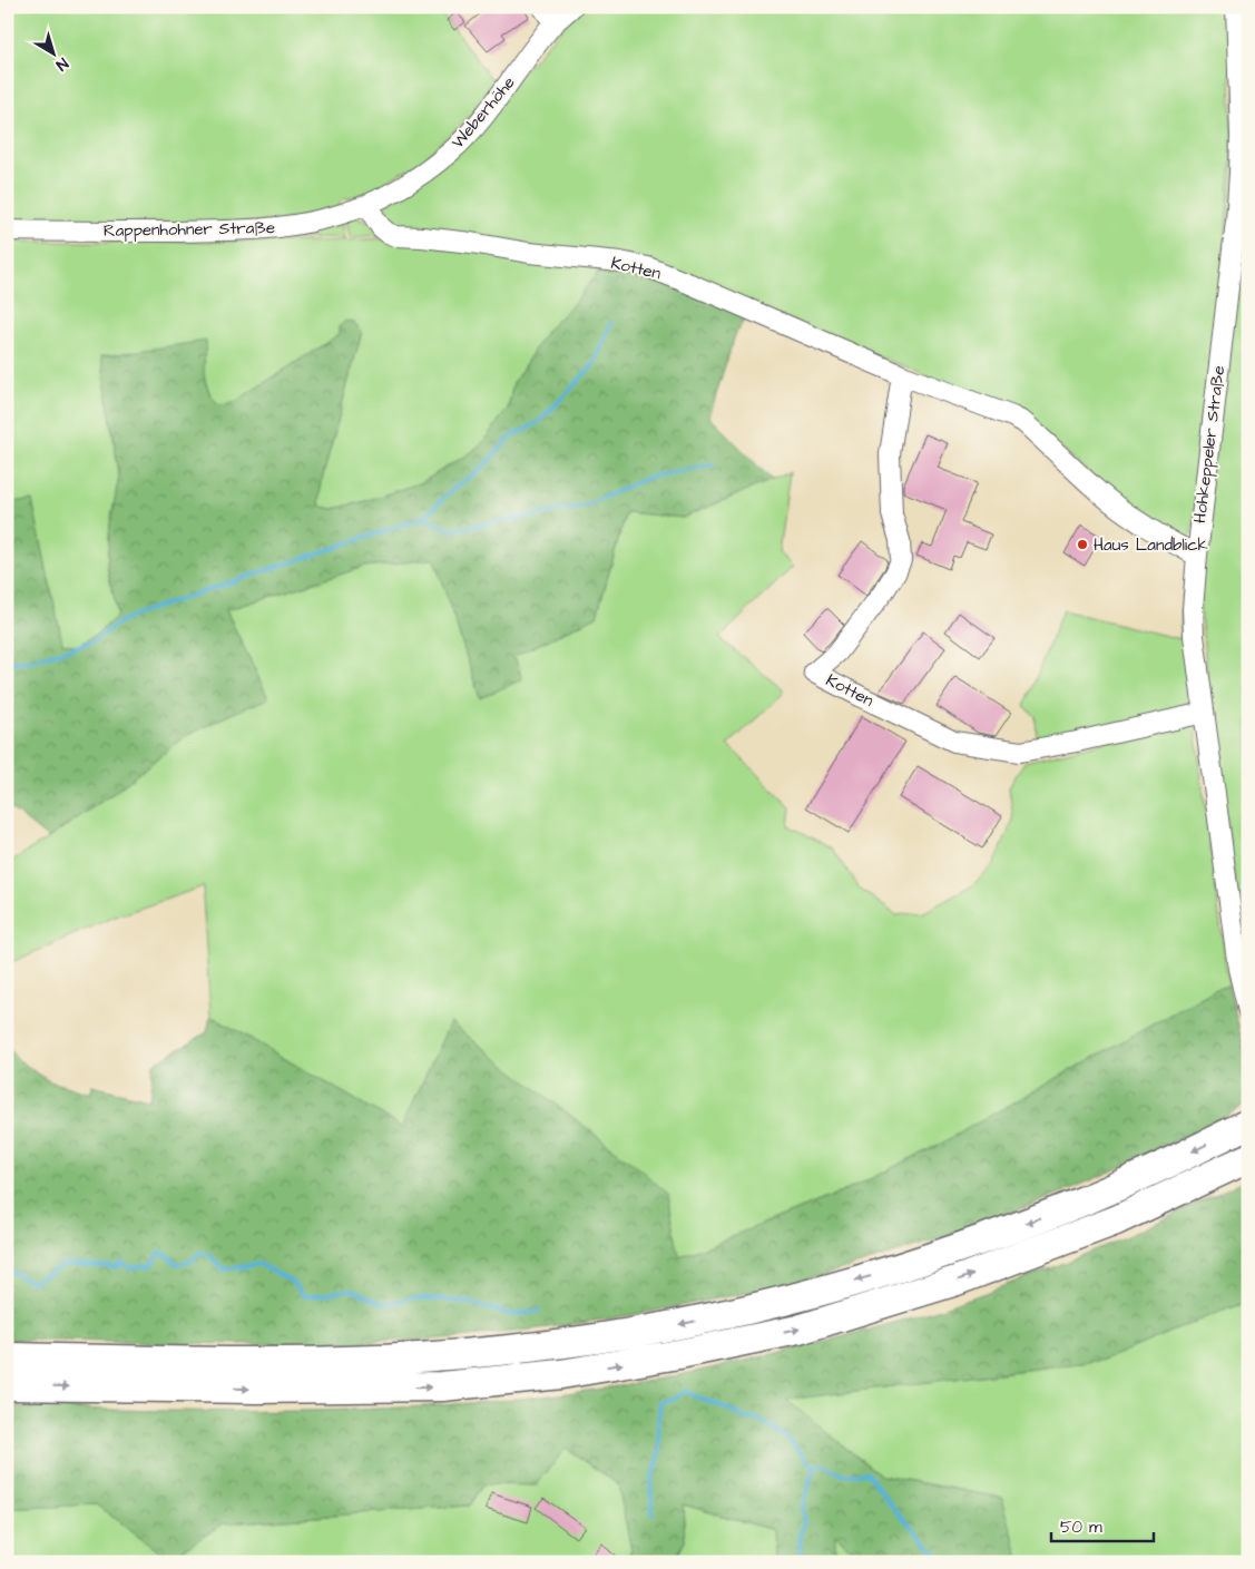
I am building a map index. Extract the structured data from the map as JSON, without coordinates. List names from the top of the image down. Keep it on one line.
{"streets":{"street":["Weberhöhe","Rappenhohner Straße","Kotten","Hohkeppeler Straße"]},"crossings":[["Weberhöhe","Rappenhohner Straße"],["Weberhöhe","Kotten"],["Rappenhohner Straße","Kotten"],["Kotten","Hohkeppeler Straße"]],"places":["Haus Landblick"],"scale_bar":"50 m","north":"bottom right"}
